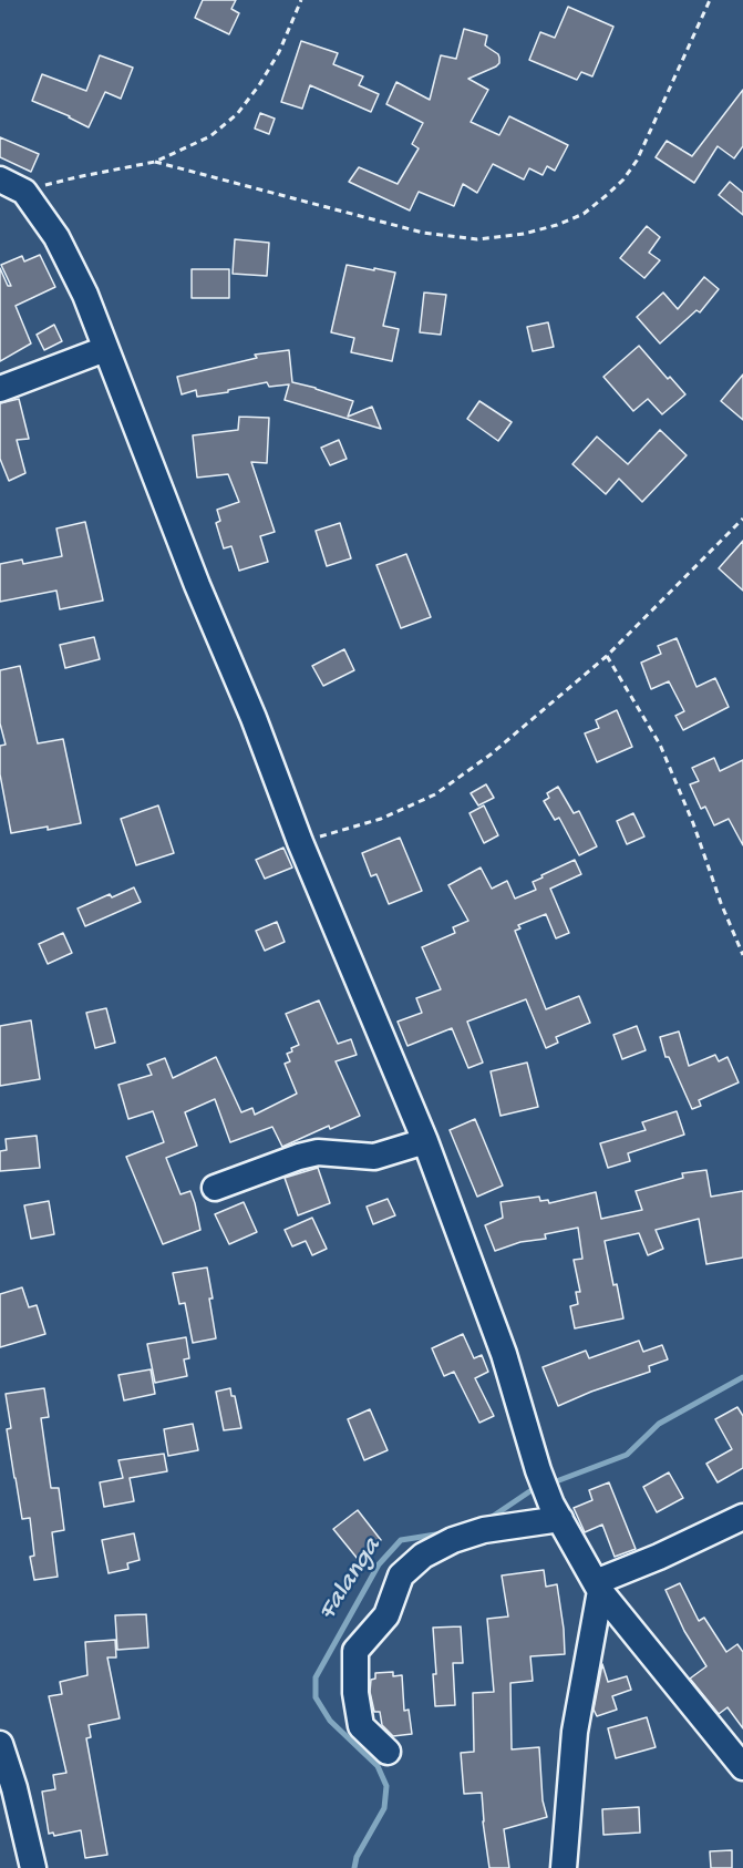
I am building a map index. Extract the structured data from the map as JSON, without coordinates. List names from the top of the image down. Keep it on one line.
{"water":["Falanga"]}
